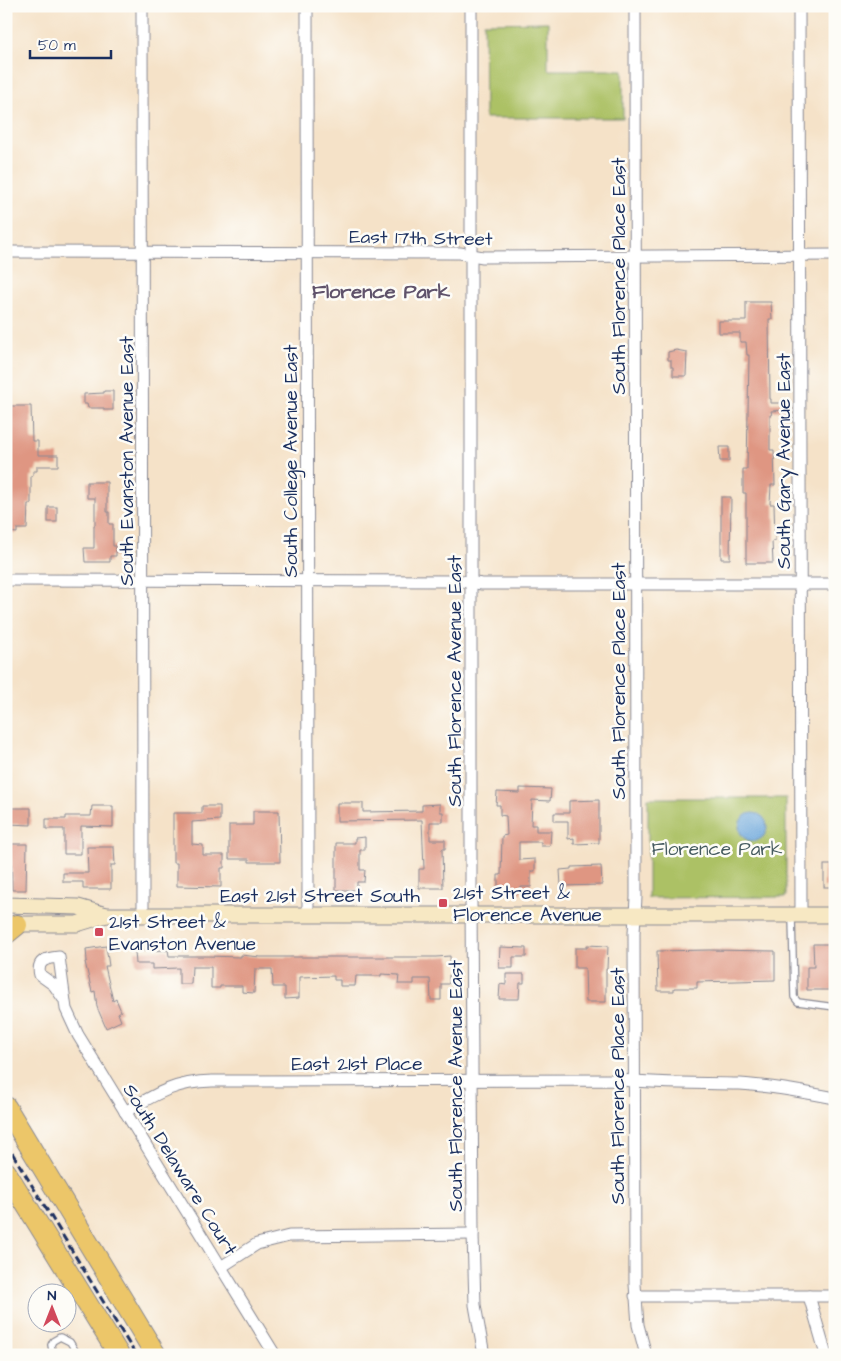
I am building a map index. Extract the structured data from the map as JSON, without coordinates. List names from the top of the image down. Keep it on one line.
{"streets":{"main road":["East 21st Street South"],"street":["East 17th Street","South Florence Place East","South Evanston Avenue East","South College Avenue East","South Gary Avenue East","South Florence Avenue East","East 21st Place","South Delaware Court"]},"crossings":[["East 17th Street","South Florence Place East"],["East 17th Street","South Evanston Avenue East"],["East 17th Street","South College Avenue East"],["East 17th Street","South Gary Avenue East"],["East 17th Street","South Florence Avenue East"],["South Florence Place East","East 21st Street South"],["South Florence Place East","East 21st Place"],["South Evanston Avenue East","East 21st Street South"],["South College Avenue East","East 21st Street South"],["South Gary Avenue East","East 21st Street South"],["South Florence Avenue East","East 21st Street South"],["South Florence Avenue East","East 21st Place"],["East 21st Place","South Delaware Court"]],"districts":["Florence Park"],"parks":["Florence Park"],"places":{"transit":["21st Street & Florence Avenue","21st Street & Evanston Avenue"]},"scale_bar":"50 m","north":"top"}
